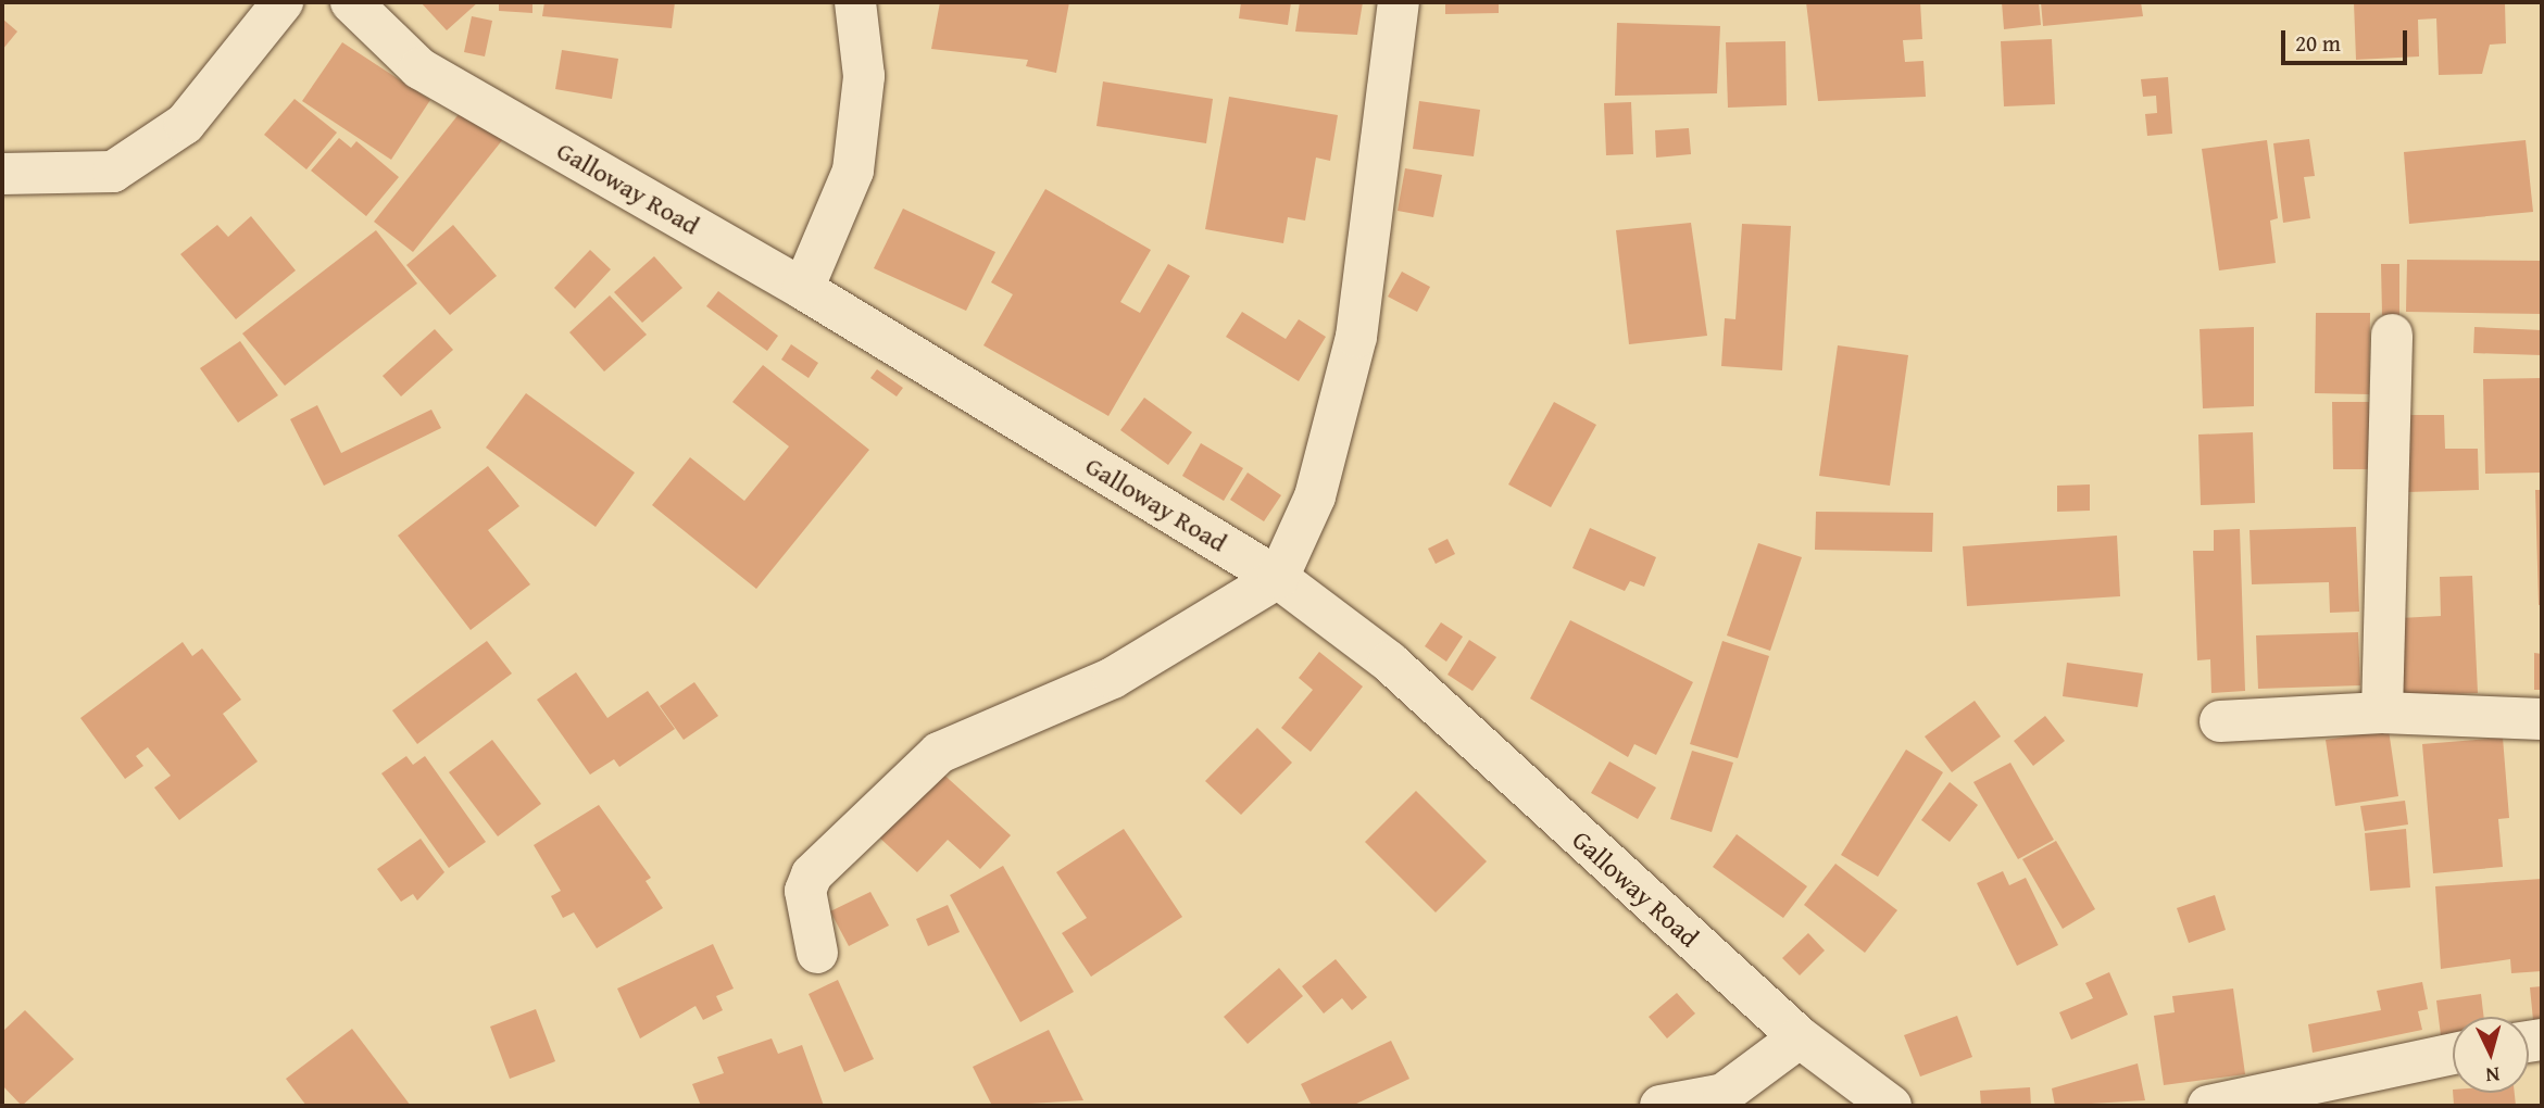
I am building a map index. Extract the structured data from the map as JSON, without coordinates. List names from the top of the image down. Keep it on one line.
{"streets":{"street":["Galloway Road"]},"scale_bar":"20 m","north":"bottom"}
